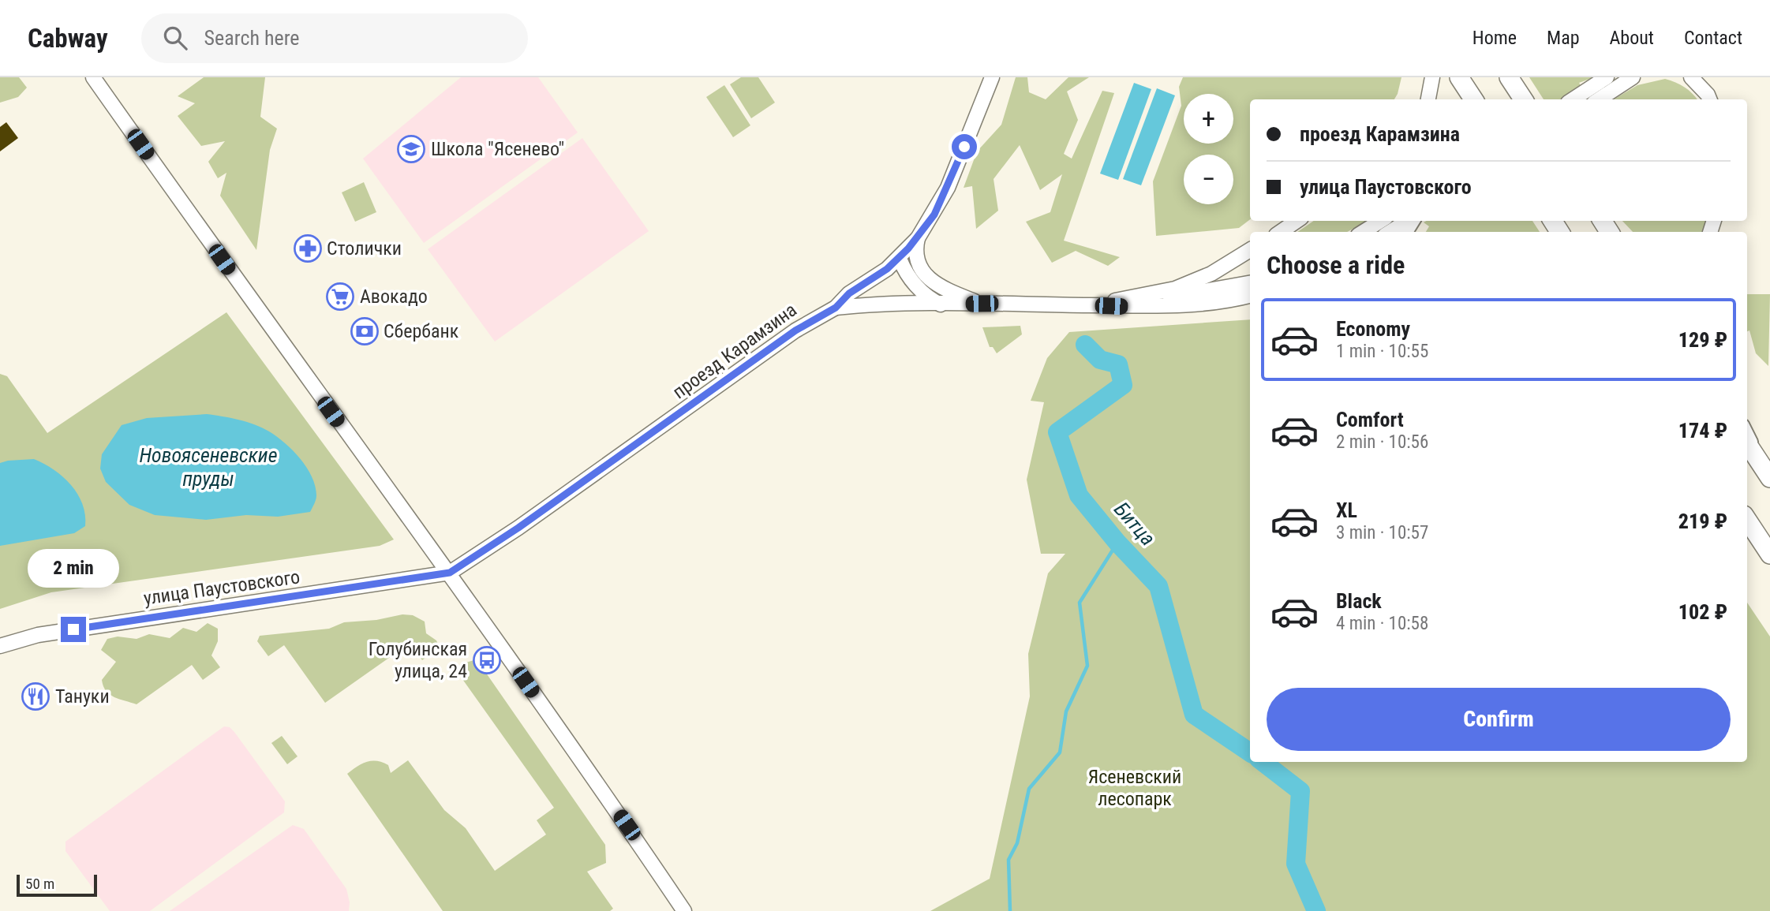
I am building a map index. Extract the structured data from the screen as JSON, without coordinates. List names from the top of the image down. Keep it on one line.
{"streets":{"main road":["проезд Карамзина","улица Паустовского"]},"crossings":[["проезд Карамзина","улица Паустовского"]],"water":["Новоясеневские пруды","Битца"],"parks":["Ясеневский лесопарк"],"places":{"school or university":["Школа \"Ясенево\""],"pharmacy":["Столички"],"supermarket":["Авокадо"],"bank":["Сбербанк"],"bus stop":["Голубинская улица, 24"],"restaurant":["Тануки"]},"scale_bar":"50 m","page":{"header":"Cabway","search":"Search here","nav":["Home","Map","About","Contact"],"map_buttons":["+","−"],"banner":["проезд Карамзина","улица Паустовского"],"heading":"Choose a ride","list":[{"name":"Economy","note":"1 min · 10:55","value":"129 ₽"},{"name":"Comfort","note":"2 min · 10:56","value":"174 ₽"},{"name":"XL","note":"3 min · 10:57","value":"219 ₽"},{"name":"Black","note":"4 min · 10:58","value":"102 ₽"}],"bubble":"2 min","buttons":"Confirm","scale":"50 m"}}
